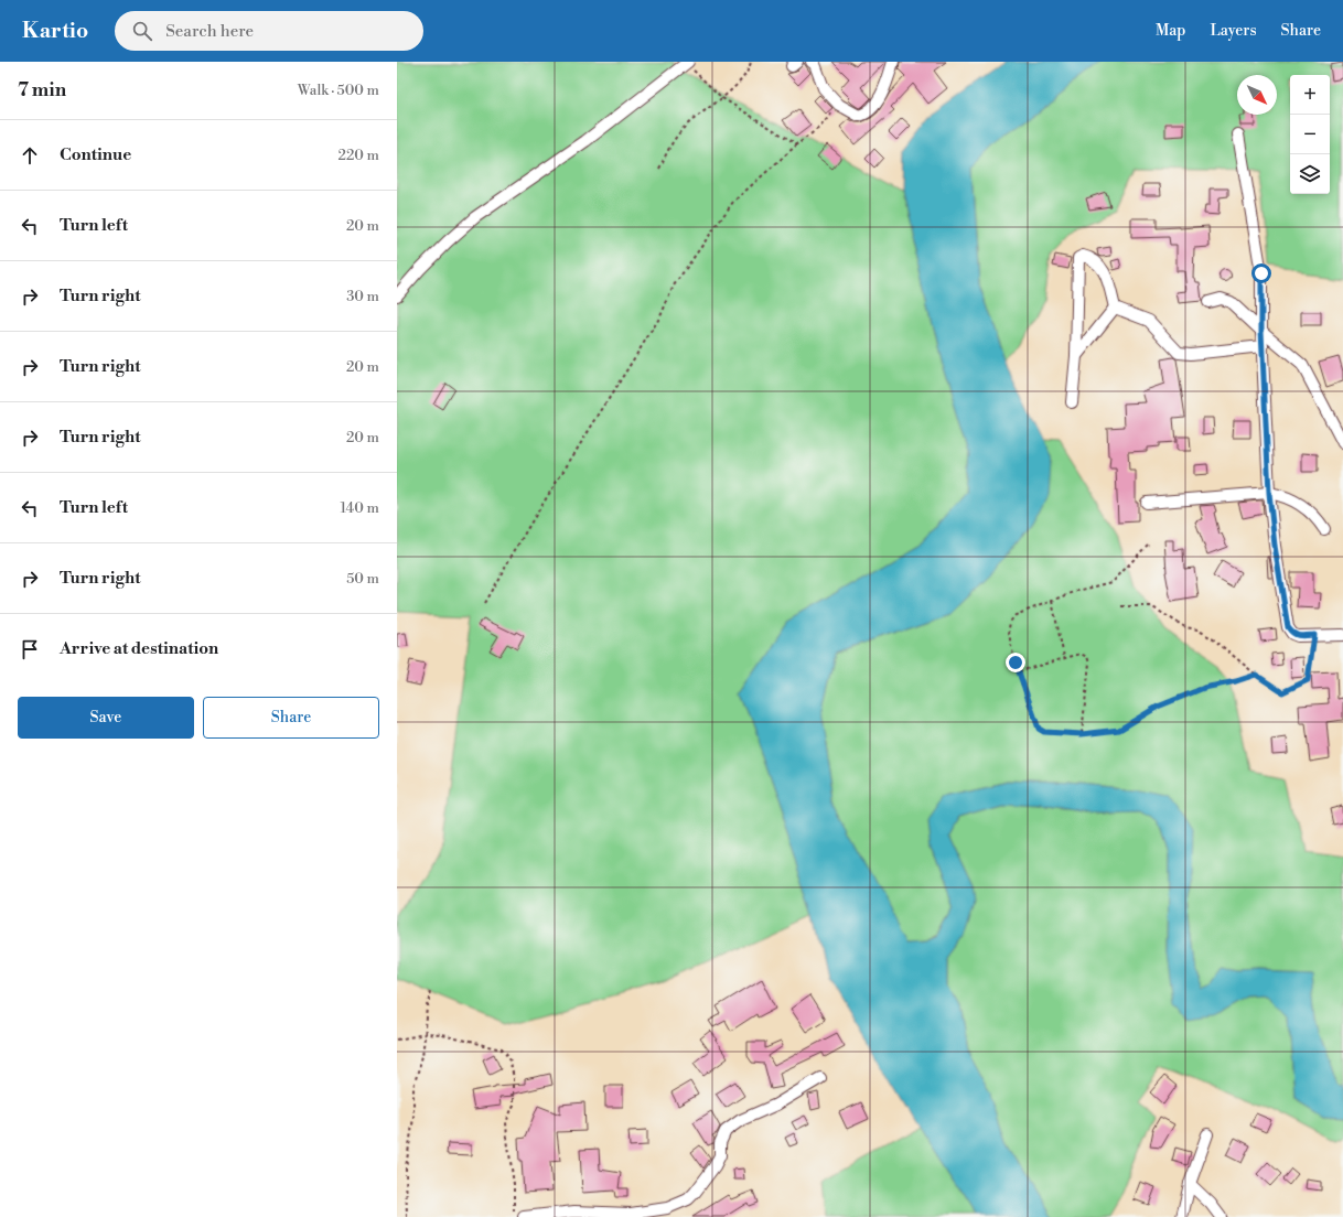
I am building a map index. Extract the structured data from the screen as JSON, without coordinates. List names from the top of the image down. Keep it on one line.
{"north":"bottom right","page":{"header":"Kartio","search":"Search here","nav":["Map","Layers","Share"],"heading":["7 min","Walk · 500 m"],"map_buttons":["+","−"],"list":[["Continue","220 m"],["Turn left","20 m"],["Turn right","30 m"],["Turn right","20 m"],["Turn right","20 m"],["Turn left","140 m"],["Turn right","50 m"],"Arrive at destination"],"buttons":["Save","Share"]}}
